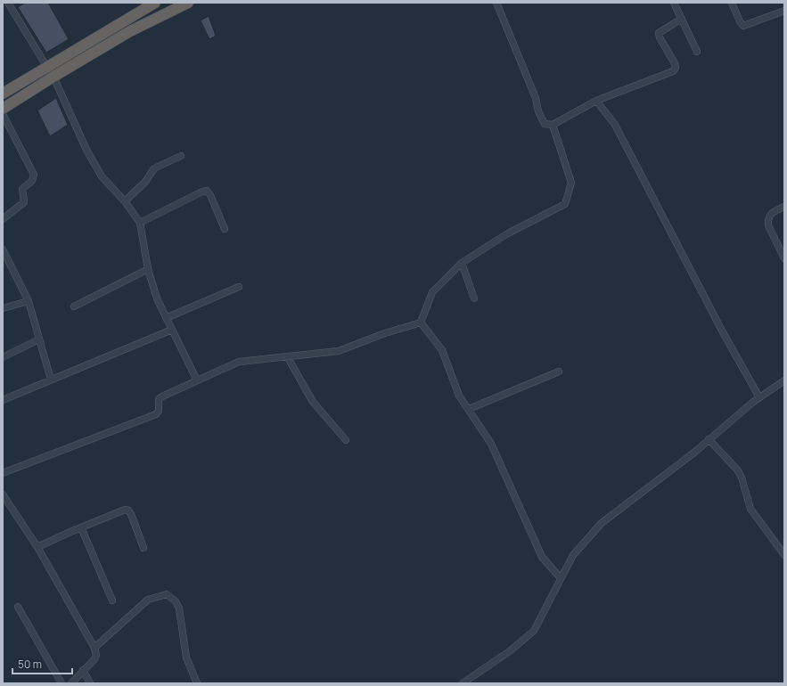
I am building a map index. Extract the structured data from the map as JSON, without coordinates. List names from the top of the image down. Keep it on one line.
{"scale_bar":"50 m"}
